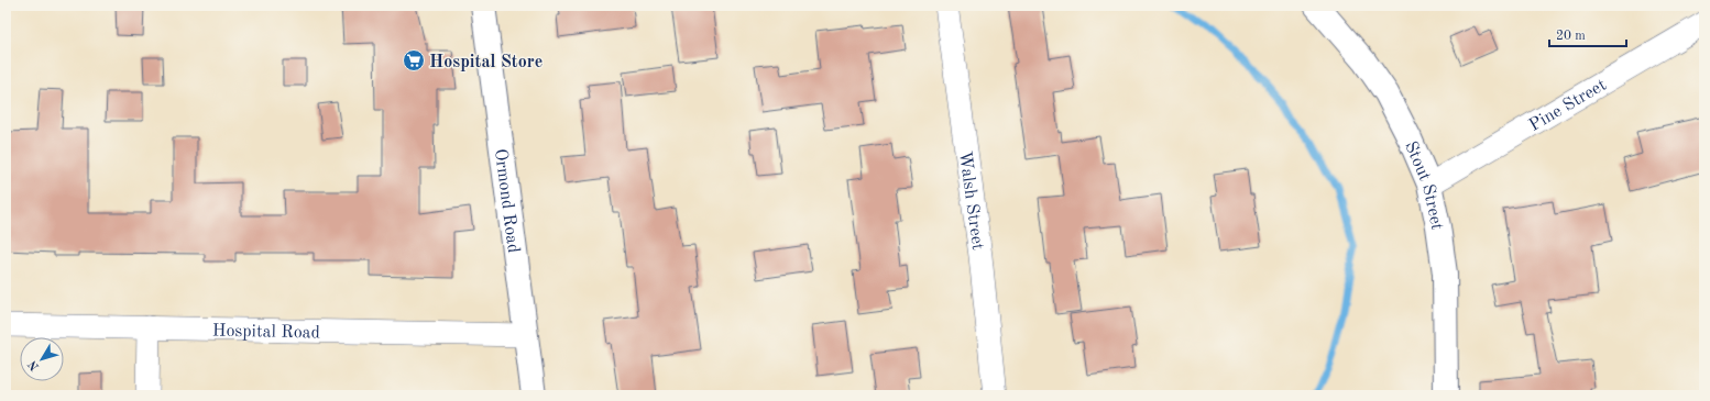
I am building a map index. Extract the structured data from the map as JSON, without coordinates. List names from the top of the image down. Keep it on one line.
{"streets":{"street":["Pine Street","Stout Street","Ormond Road","Walsh Street","Hospital Road"]},"crossings":[["Pine Street","Stout Street"],["Ormond Road","Hospital Road"]],"places":{"supermarket":["Hospital Store"]},"scale_bar":"20 m","north":"bottom left"}
